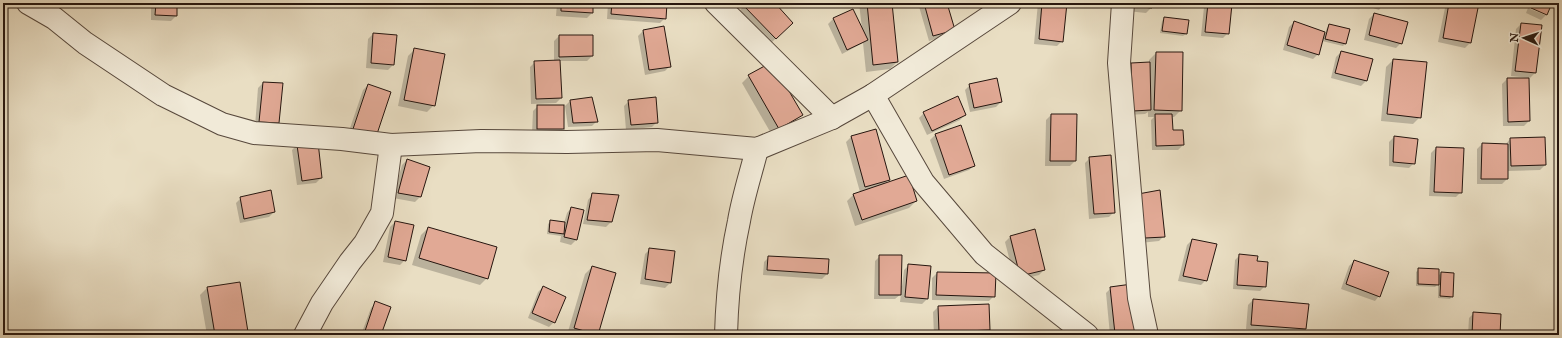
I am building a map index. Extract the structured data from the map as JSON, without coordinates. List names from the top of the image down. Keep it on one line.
{"north":"left"}
